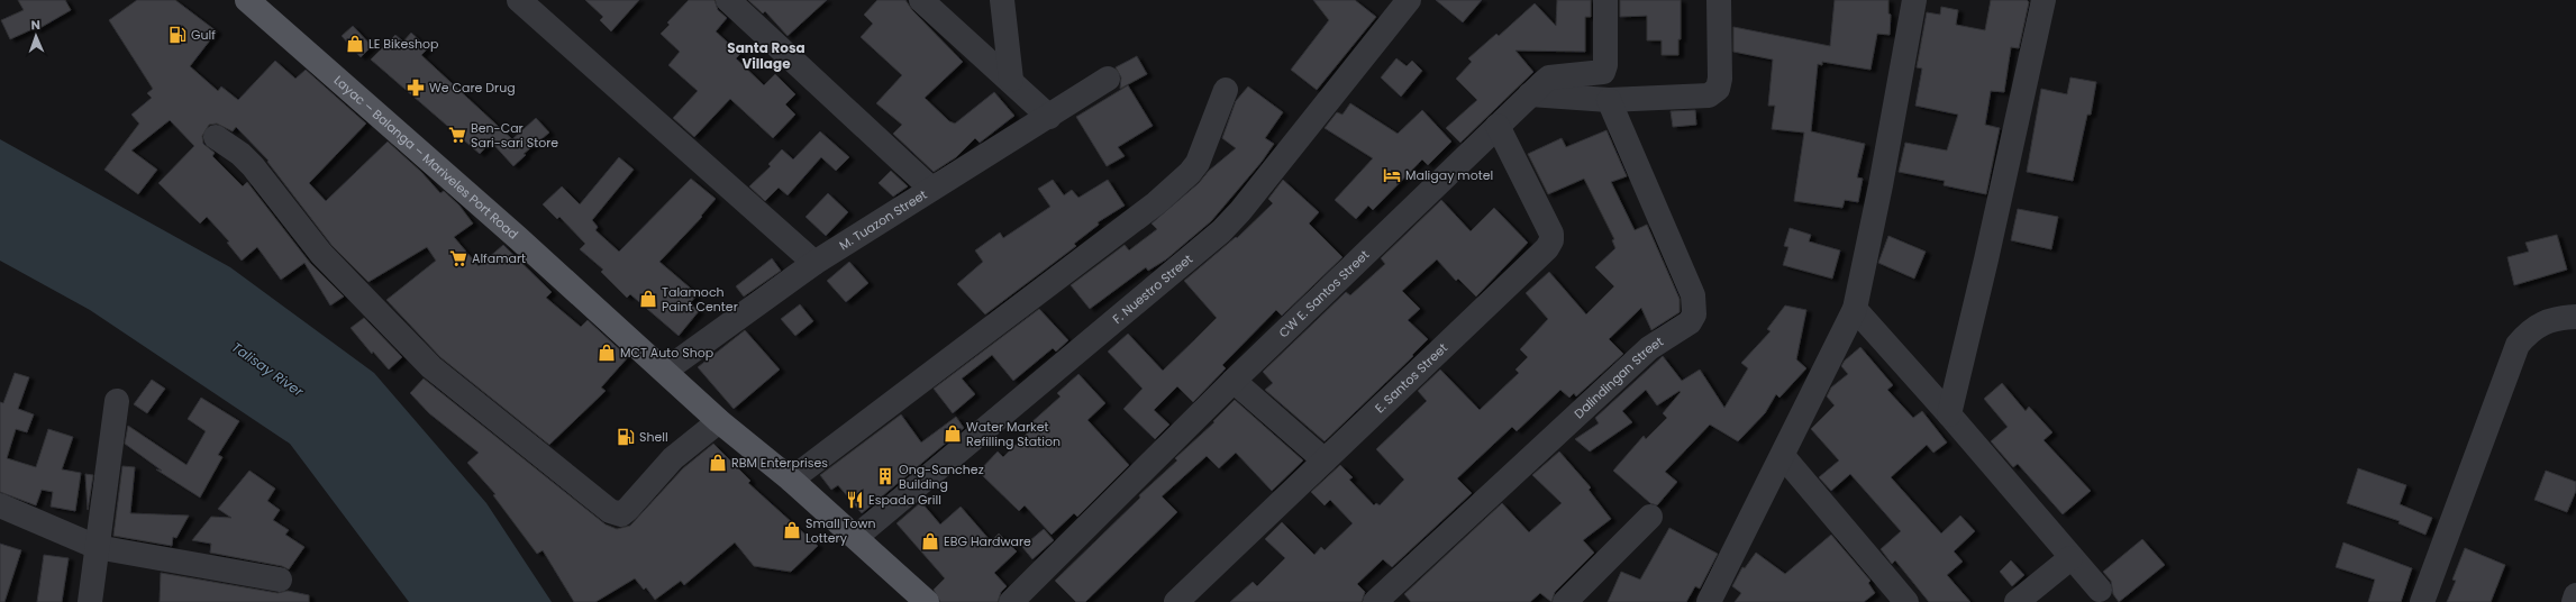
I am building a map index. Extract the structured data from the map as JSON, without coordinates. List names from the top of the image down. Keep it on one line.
{"streets":{"main road":["Layac – Balanga – Mariveles Port Road"],"street":["M. Tuazon Street","F. Nuestro Street","CW E. Santos Street","E. Santos Street","Dalindingan Street"]},"crossings":[["Layac – Balanga – Mariveles Port Road","M. Tuazon Street"],["Layac – Balanga – Mariveles Port Road","F. Nuestro Street"],["CW E. Santos Street","E. Santos Street"]],"districts":["Santa Rosa Village"],"water":["Talisay River"],"places":{"fuel station":["Gulf","Shell"],"shop":["LE Bikeshop","Talamoch Paint Center","MCT Auto Shop","Water Market Refilling Station","RBM Enterprises","Small Town Lottery","EBG Hardware"],"pharmacy":["We Care Drug"],"supermarket":["Ben-Car Sari-sari Store","Alfamart"],"hotel":["Maligay motel"],"building":["Ong-Sanchez Building"],"restaurant":["Espada Grill"]},"north":"top"}
